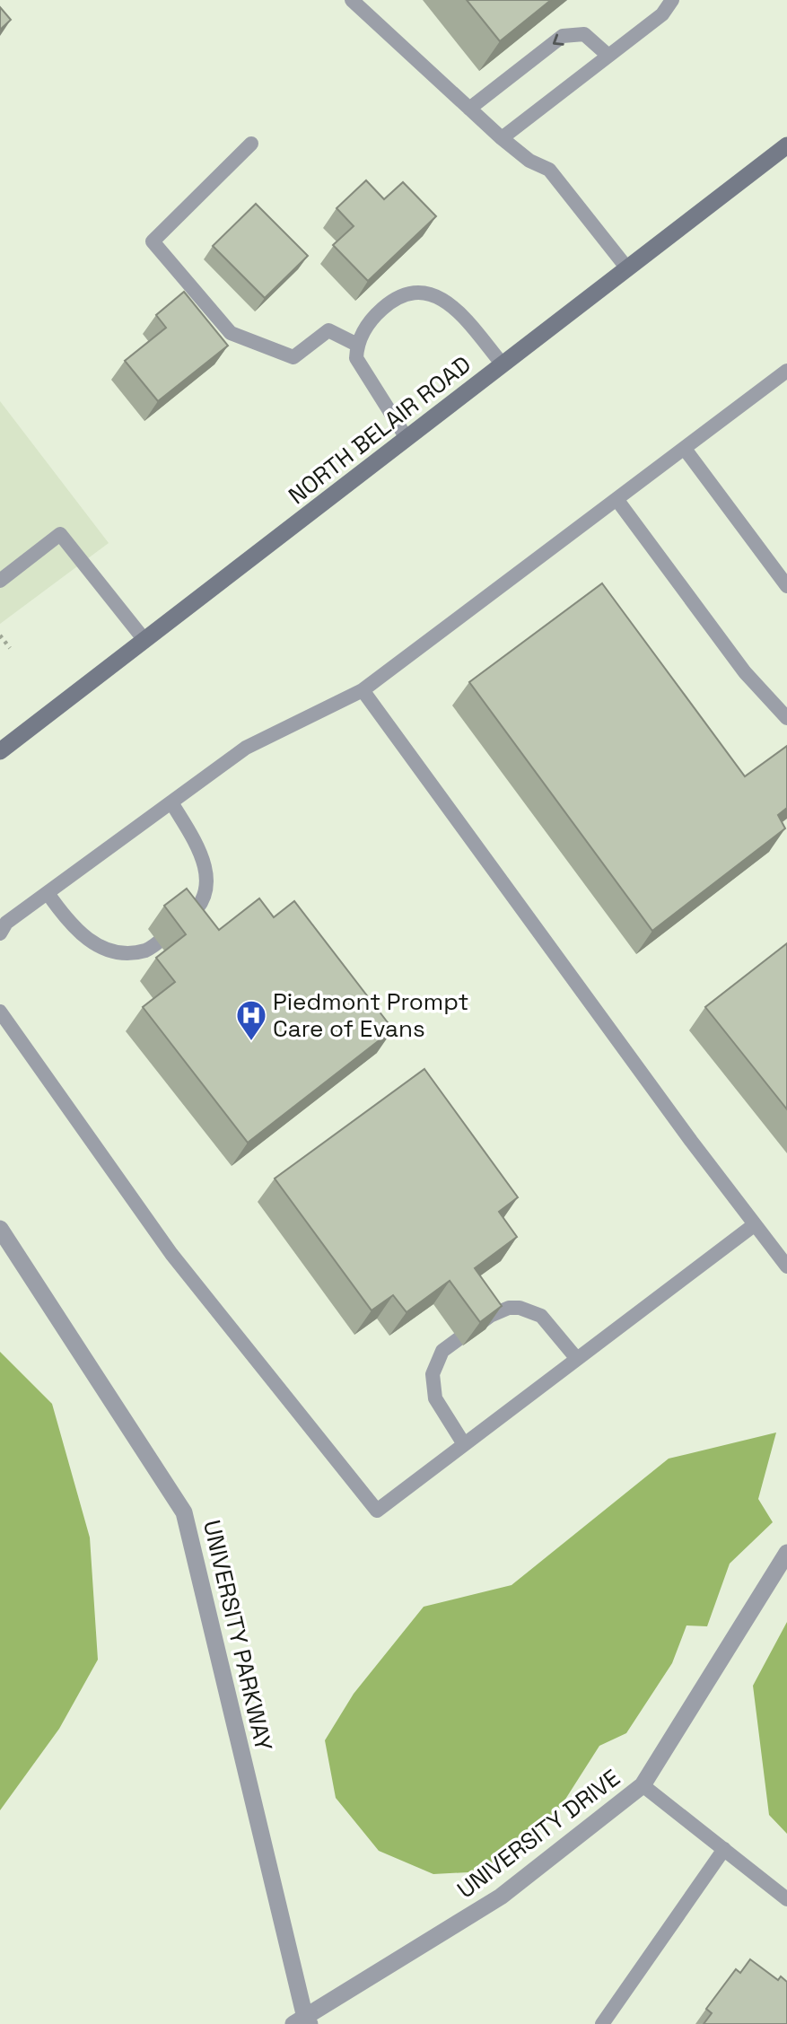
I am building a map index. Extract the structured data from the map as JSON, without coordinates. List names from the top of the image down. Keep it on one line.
{"streets":{"main road":["NORTH BELAIR ROAD"],"street":["UNIVERSITY PARKWAY","UNIVERSITY DRIVE"]},"crossings":[["UNIVERSITY PARKWAY","UNIVERSITY DRIVE"]],"places":{"hospital":["Piedmont Prompt Care of Evans"]}}
